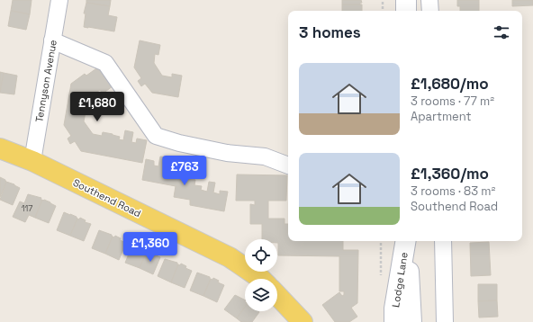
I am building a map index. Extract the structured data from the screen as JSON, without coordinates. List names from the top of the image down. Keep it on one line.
{"streets":{"main road":["Southend Road"],"street":["Tennyson Avenue","Lodge Lane"]},"crossings":[["Tennyson Avenue","Southend Road"]],"house_numbers":["117"],"page":{"heading":"3 homes","list":[{"name":"£1,680/mo","note":"3 rooms · 77 m² · Apartment"},{"name":"£1,360/mo","note":"3 rooms · 83 m² · Southend Road"}],"price":["£1,680","£763","£1,360"]}}
